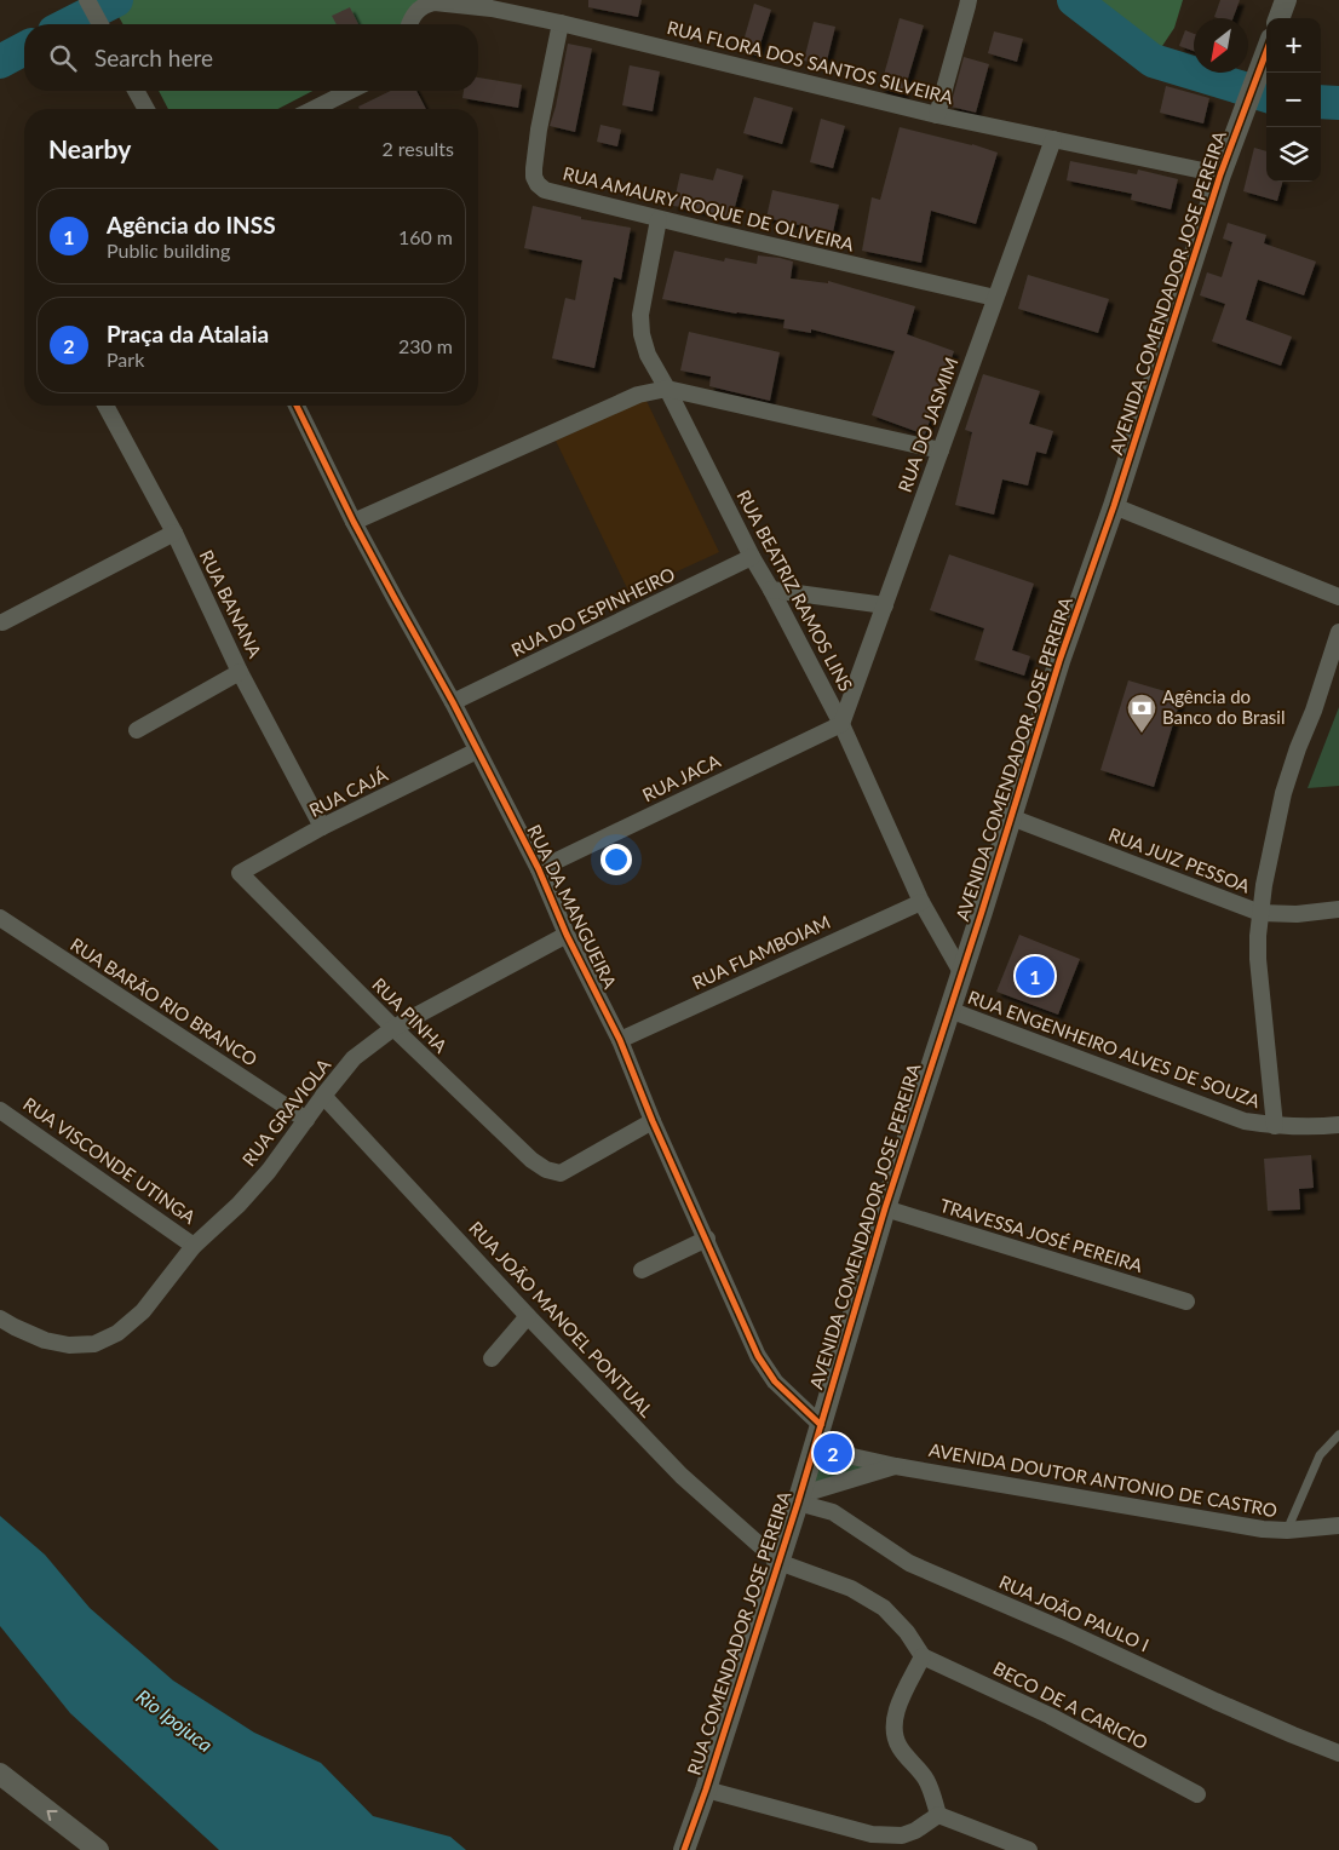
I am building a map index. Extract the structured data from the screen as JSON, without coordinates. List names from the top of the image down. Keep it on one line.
{"streets":{"street":["RUA FLORA DOS SANTOS SILVEIRA","RUA AMAURY ROQUE DE OLIVEIRA","AVENIDA COMENDADOR JOSE PEREIRA","RUA DO JASMIM","RUA BEATRIZ RAMOS LINS","RUA BANANA","RUA DO ESPINHEIRO","RUA JACA","RUA CAJÁ","RUA JUIZ PESSOA","RUA DA MANGUEIRA","RUA FLAMBOIAM","RUA BARÃO RIO BRANCO","RUA PINHA","RUA ENGENHEIRO ALVES DE SOUZA","RUA GRAVIOLA","RUA VISCONDE UTINGA","TRAVESSA JOSÉ PEREIRA","RUA JOÃO MANOEL PONTUAL","AVENIDA DOUTOR ANTONIO DE CASTRO","RUA JOÃO PAULO I","RUA COMENDADOR JOSE PEREIRA","BECO DE A CARICIO"]},"crossings":[["RUA FLORA DOS SANTOS SILVEIRA","RUA AMAURY ROQUE DE OLIVEIRA"],["RUA FLORA DOS SANTOS SILVEIRA","AVENIDA COMENDADOR JOSE PEREIRA"],["RUA FLORA DOS SANTOS SILVEIRA","RUA DO JASMIM"],["RUA AMAURY ROQUE DE OLIVEIRA","RUA DO JASMIM"],["RUA AMAURY ROQUE DE OLIVEIRA","RUA BEATRIZ RAMOS LINS"],["AVENIDA COMENDADOR JOSE PEREIRA","RUA BEATRIZ RAMOS LINS"],["AVENIDA COMENDADOR JOSE PEREIRA","RUA JUIZ PESSOA"],["AVENIDA COMENDADOR JOSE PEREIRA","RUA DA MANGUEIRA"],["AVENIDA COMENDADOR JOSE PEREIRA","RUA ENGENHEIRO ALVES DE SOUZA"],["AVENIDA COMENDADOR JOSE PEREIRA","TRAVESSA JOSÉ PEREIRA"],["AVENIDA COMENDADOR JOSE PEREIRA","RUA COMENDADOR JOSE PEREIRA"],["RUA DO JASMIM","RUA BEATRIZ RAMOS LINS"],["RUA DO JASMIM","RUA JACA"],["RUA BEATRIZ RAMOS LINS","RUA DO ESPINHEIRO"],["RUA BEATRIZ RAMOS LINS","RUA JACA"],["RUA BEATRIZ RAMOS LINS","RUA FLAMBOIAM"],["RUA BANANA","RUA CAJÁ"],["RUA DO ESPINHEIRO","RUA DA MANGUEIRA"],["RUA JACA","RUA DA MANGUEIRA"],["RUA CAJÁ","RUA DA MANGUEIRA"],["RUA CAJÁ","RUA PINHA"],["RUA DA MANGUEIRA","RUA FLAMBOIAM"],["RUA DA MANGUEIRA","RUA PINHA"],["RUA DA MANGUEIRA","RUA GRAVIOLA"],["RUA DA MANGUEIRA","RUA COMENDADOR JOSE PEREIRA"],["RUA BARÃO RIO BRANCO","RUA GRAVIOLA"],["RUA PINHA","RUA GRAVIOLA"],["RUA GRAVIOLA","RUA VISCONDE UTINGA"],["RUA GRAVIOLA","RUA JOÃO MANOEL PONTUAL"],["RUA JOÃO MANOEL PONTUAL","RUA COMENDADOR JOSE PEREIRA"],["AVENIDA DOUTOR ANTONIO DE CASTRO","RUA JOÃO PAULO I"],["AVENIDA DOUTOR ANTONIO DE CASTRO","RUA COMENDADOR JOSE PEREIRA"],["RUA JOÃO PAULO I","RUA COMENDADOR JOSE PEREIRA"]],"water":["Rio Ipojuca"],"places":{"bank":["Agência do Banco do Brasil"]},"north":"bottom left","page":{"map_buttons":["+","−"],"search":"Search here","heading":["Nearby","2 results"],"list":[{"mark":"1","name":"Agência do INSS","note":"Public building","value":"160 m"},{"mark":"2","name":"Praça da Atalaia","note":"Park","value":"230 m"}],"pins":["1","2"]}}
